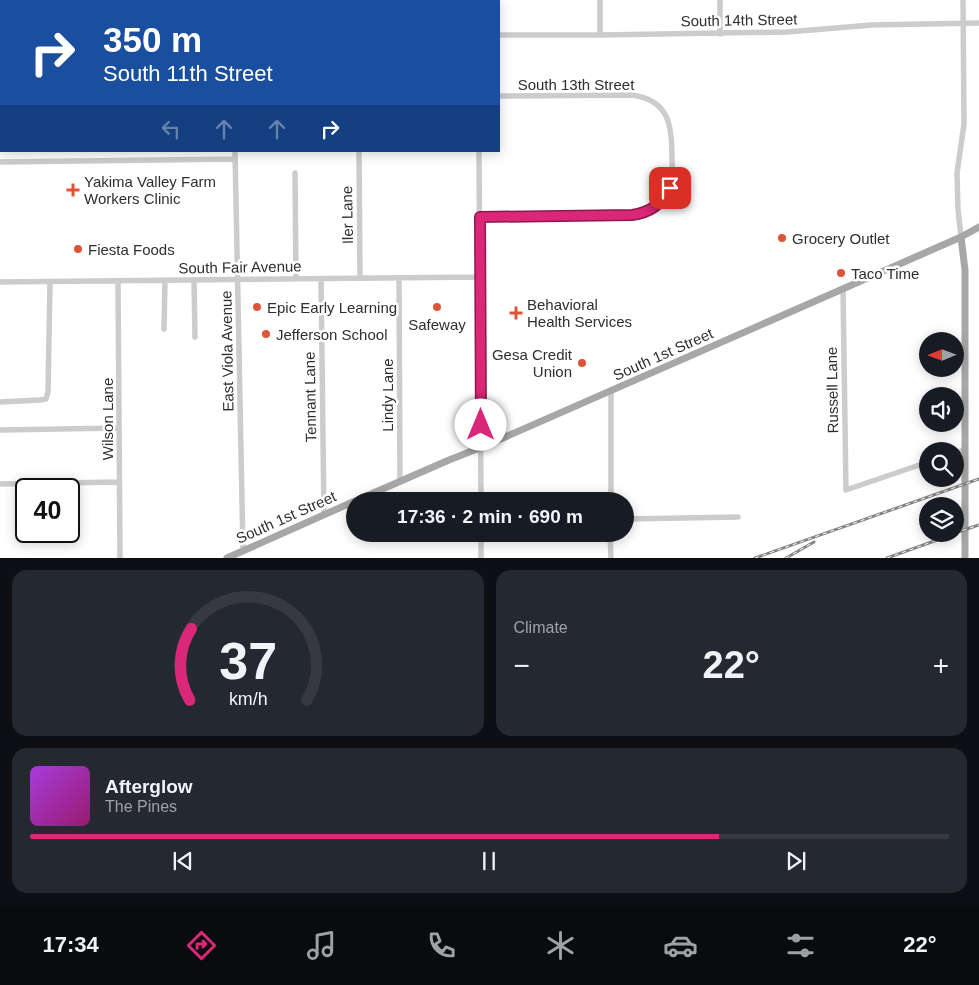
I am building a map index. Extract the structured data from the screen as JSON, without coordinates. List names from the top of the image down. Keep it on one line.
{"streets":{"main road":["South 1st Street"],"street":["South 14th Street","South 13th Street","Iler Lane","South Fair Avenue","East Viola Avenue","Russell Lane","Lindy Lane","Tennant Lane","Wilson Lane"]},"crossings":[["Iler Lane","South Fair Avenue"],["South Fair Avenue","East Viola Avenue"],["South Fair Avenue","Lindy Lane"],["South Fair Avenue","Tennant Lane"],["South Fair Avenue","Wilson Lane"],["East Viola Avenue","South 1st Street"],["South 1st Street","Russell Lane"],["South 1st Street","Lindy Lane"],["South 1st Street","Tennant Lane"]],"places":{"health":["Yakima Valley Farm Workers Clinic","Behavioral Health Services"],"other":["Grocery Outlet","Fiesta Foods","Taco Time","Epic Early Learning","Safeway","Jefferson School","Gesa Credit Union"]},"north":"left","page":{"turn":["350 m","South 11th Street"],"limit":"40","trip":"17:36 · 2 min · 690 m","tile":"Climate","heat":["−","22°","+"],"song":["Afterglow","The Pines"],"tabs":["17:34","22°"],"gauge":["37","km/h"]}}
